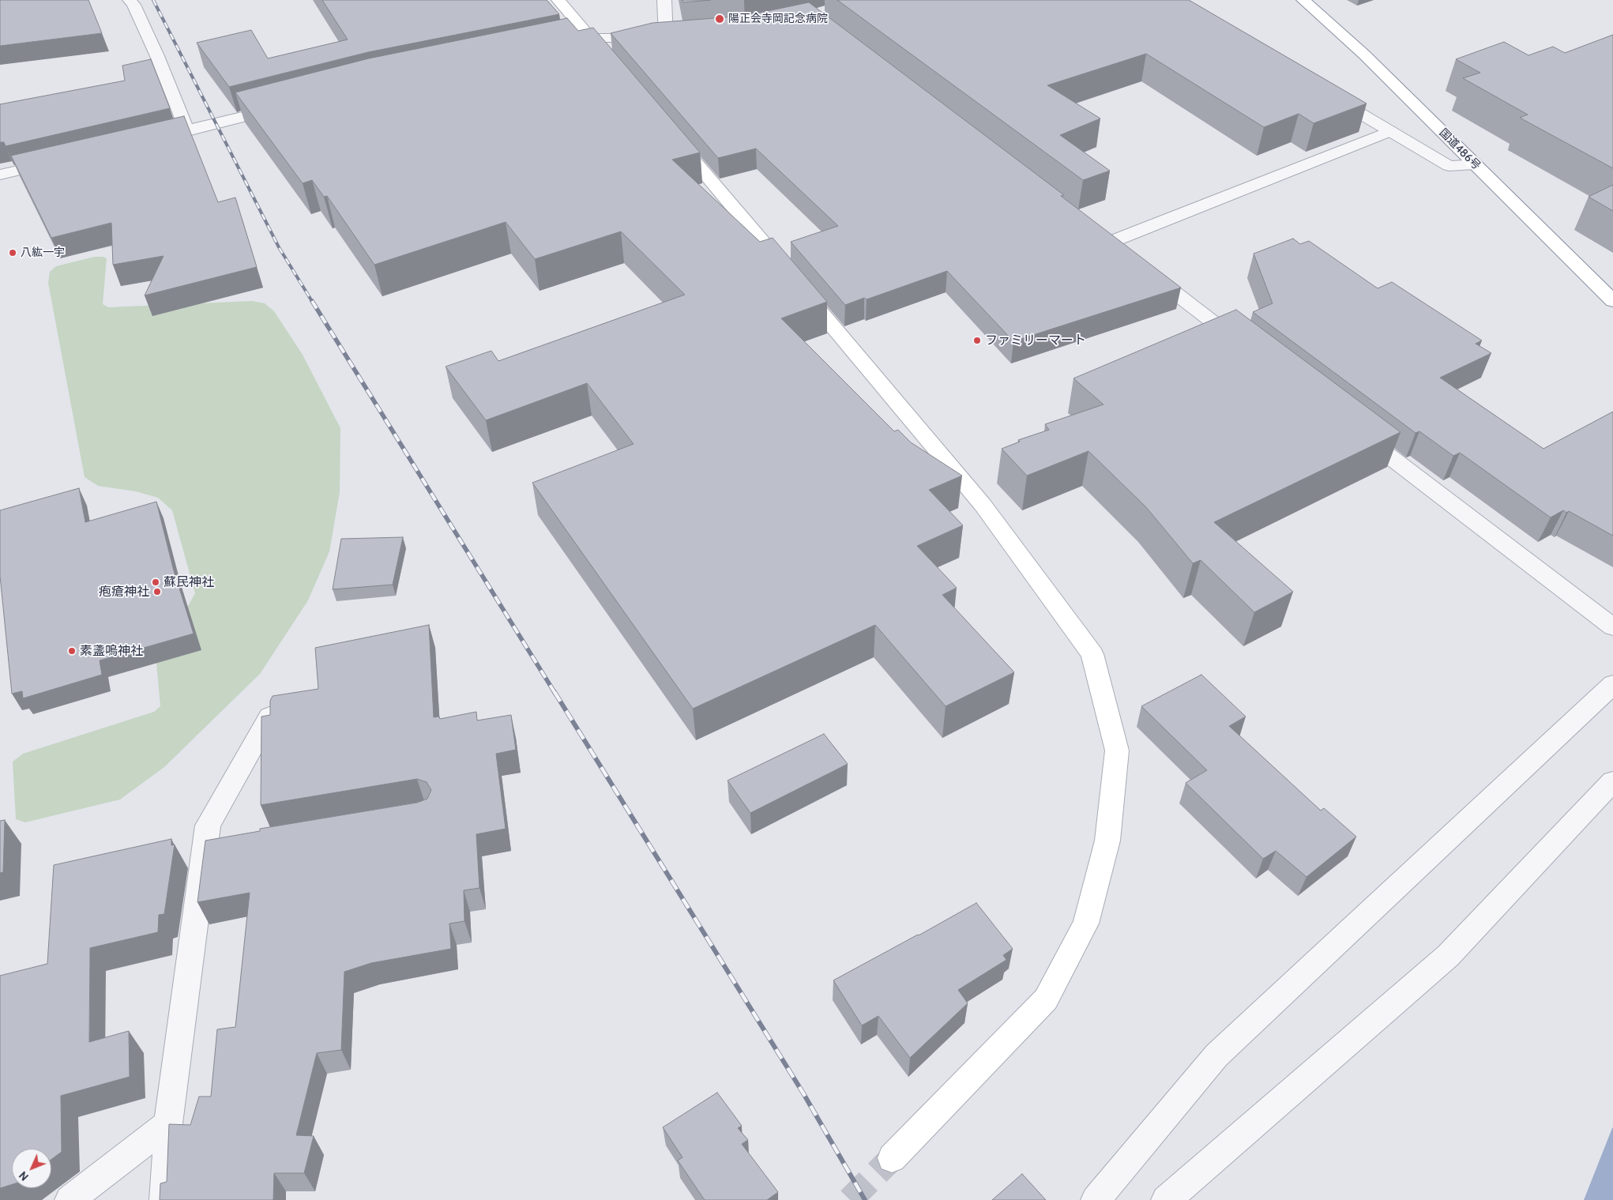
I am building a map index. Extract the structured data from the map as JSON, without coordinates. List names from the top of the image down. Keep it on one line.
{"streets":{"main road":["国道486号"]},"places":["陽正会寺岡記念病院","八紘一宇","ファミリーマート","蘇民神社","疱瘡神社","素盞嗚神社"],"north":"bottom left"}
